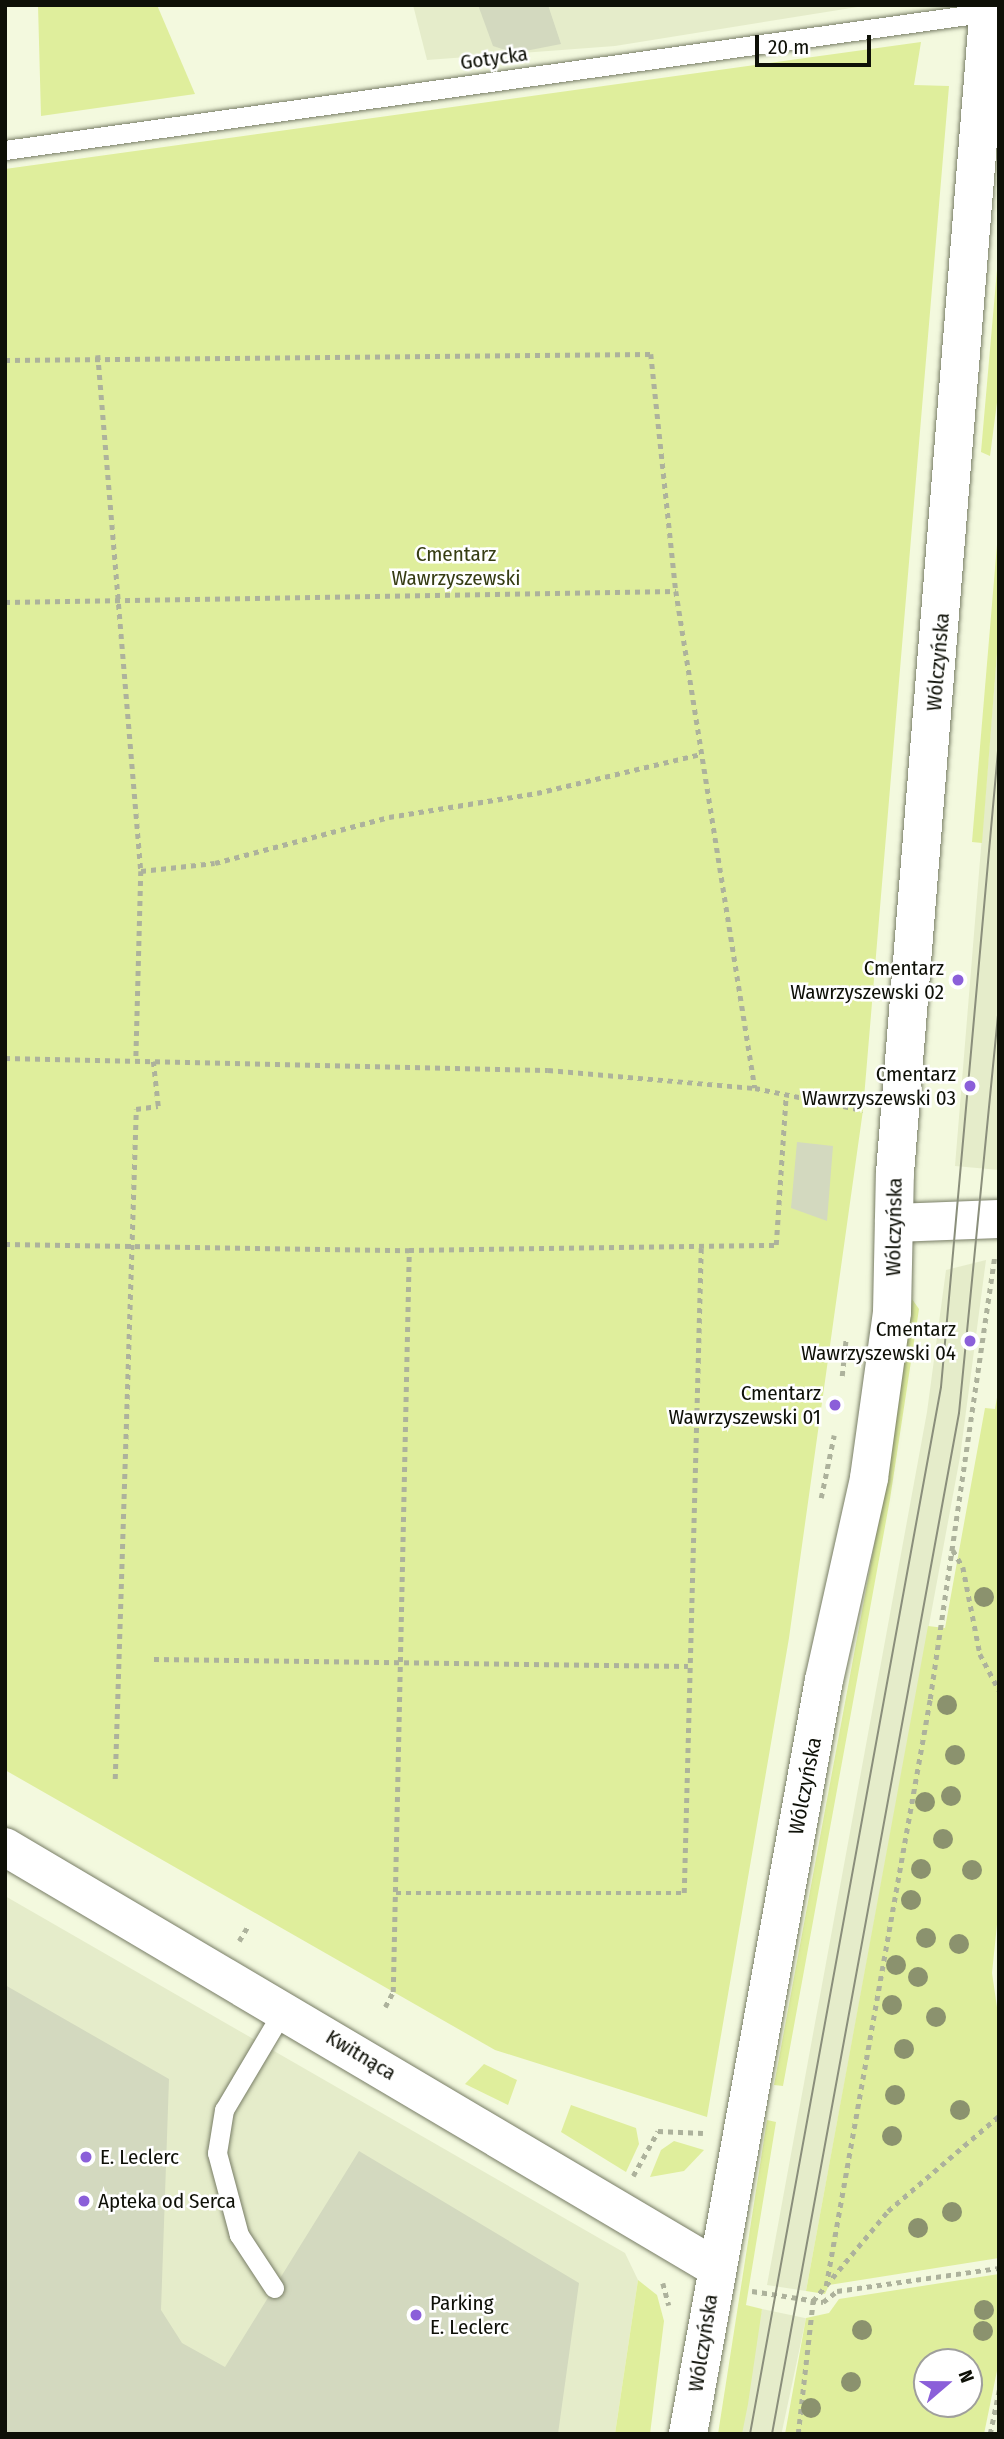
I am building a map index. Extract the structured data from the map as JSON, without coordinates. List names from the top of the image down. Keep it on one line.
{"streets":{"main road":["Wólczyńska","Kwitnąca"],"lane":["Gotycka"]},"crossings":[["Gotycka","Wólczyńska"],["Wólczyńska","Kwitnąca"]],"parks":["Cmentarz Wawrzyszewski"],"places":["Cmentarz Wawrzyszewski 02","Cmentarz Wawrzyszewski 03","Cmentarz Wawrzyszewski 04","Cmentarz Wawrzyszewski 01","E. Leclerc","Apteka od Serca","Parking E. Leclerc"],"scale_bar":"20 m","north":"right"}
